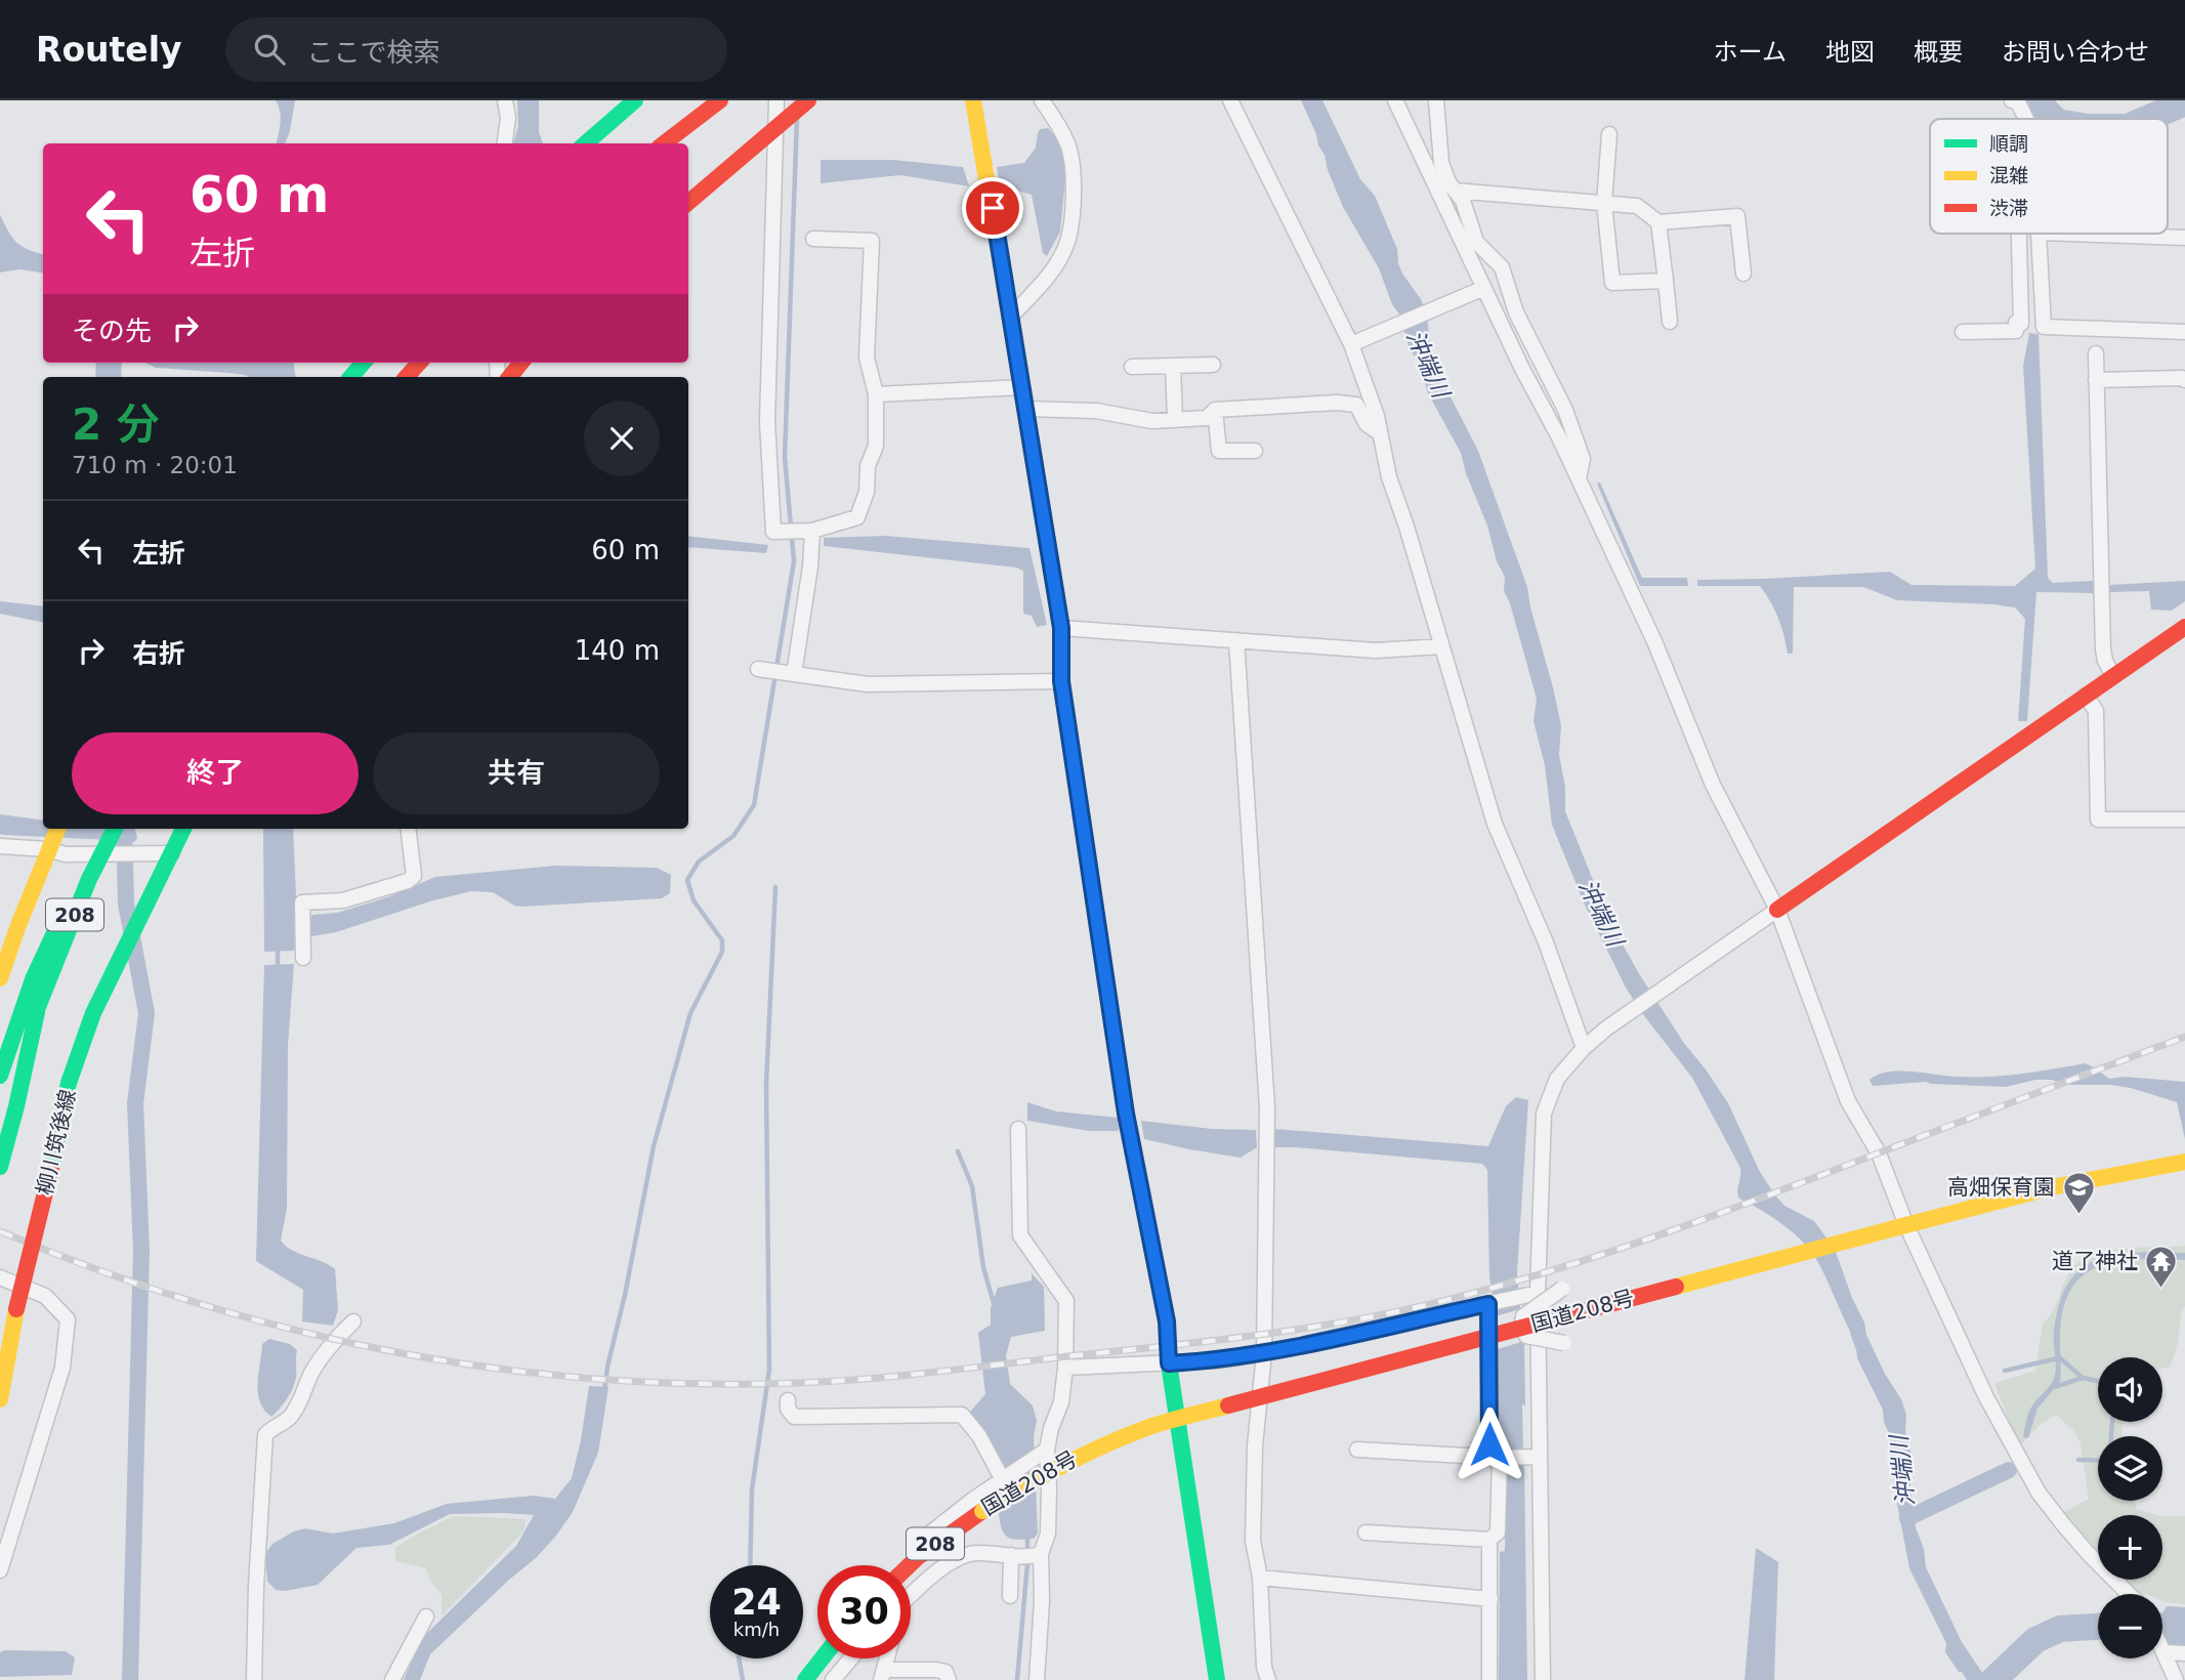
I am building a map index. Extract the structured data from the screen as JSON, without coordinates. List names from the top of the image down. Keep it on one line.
{"streets":{"main road":["208","柳川筑後線","国道208号"]},"water":["沖端川"],"places":{"school or university":["高畑保育園"],"temple":["道了神社"]},"legend":["順調","混雑","渋滞"],"page":{"header":"Routely","search":"ここで検索","nav":["ホーム","地図","概要","お問い合わせ"],"turn":["60 m","左折"],"then":"その先","heading":["2 分","710 m · 20:01"],"list":[{"name":"左折","value":"60 m"},{"name":"右折","value":"140 m"}],"buttons":["終了","共有"],"map_buttons":["+","−"],"speed":"24 km/h","limit":"30"}}
